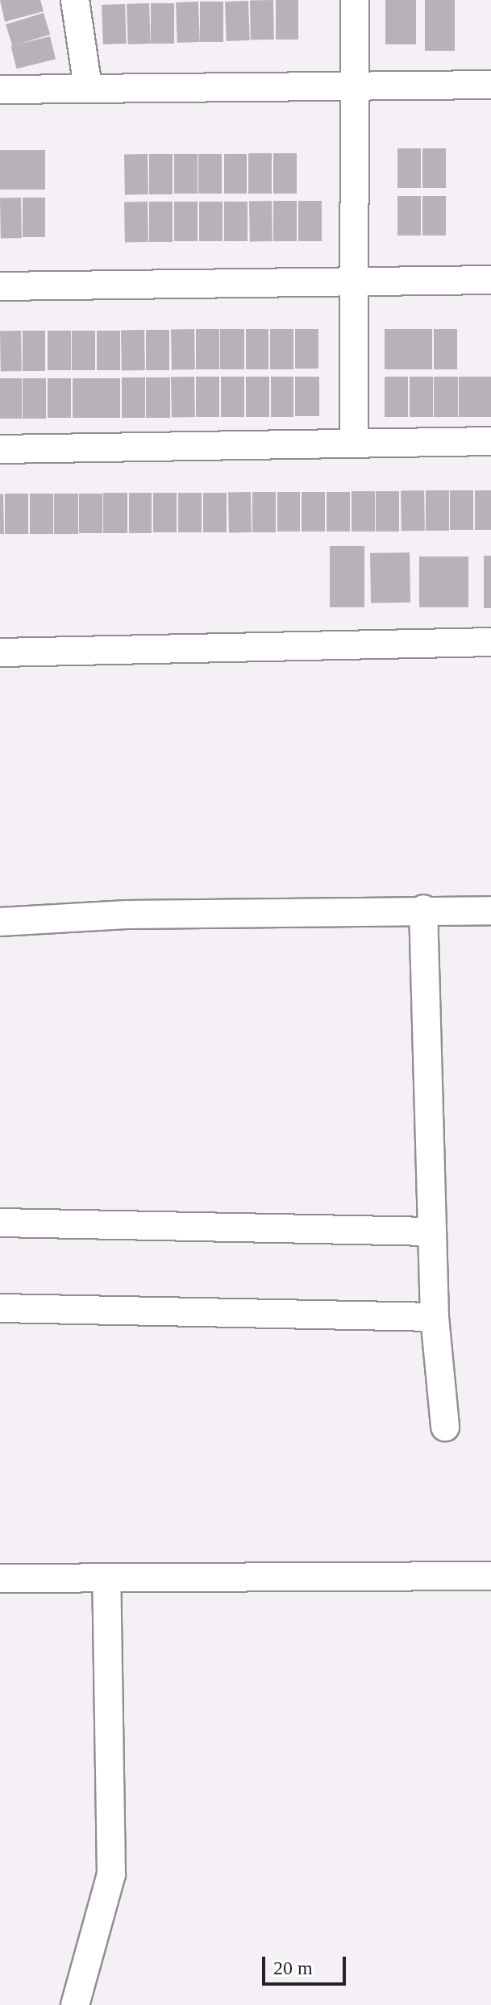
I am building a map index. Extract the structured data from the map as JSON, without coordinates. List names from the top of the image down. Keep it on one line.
{"scale_bar":"20 m"}
